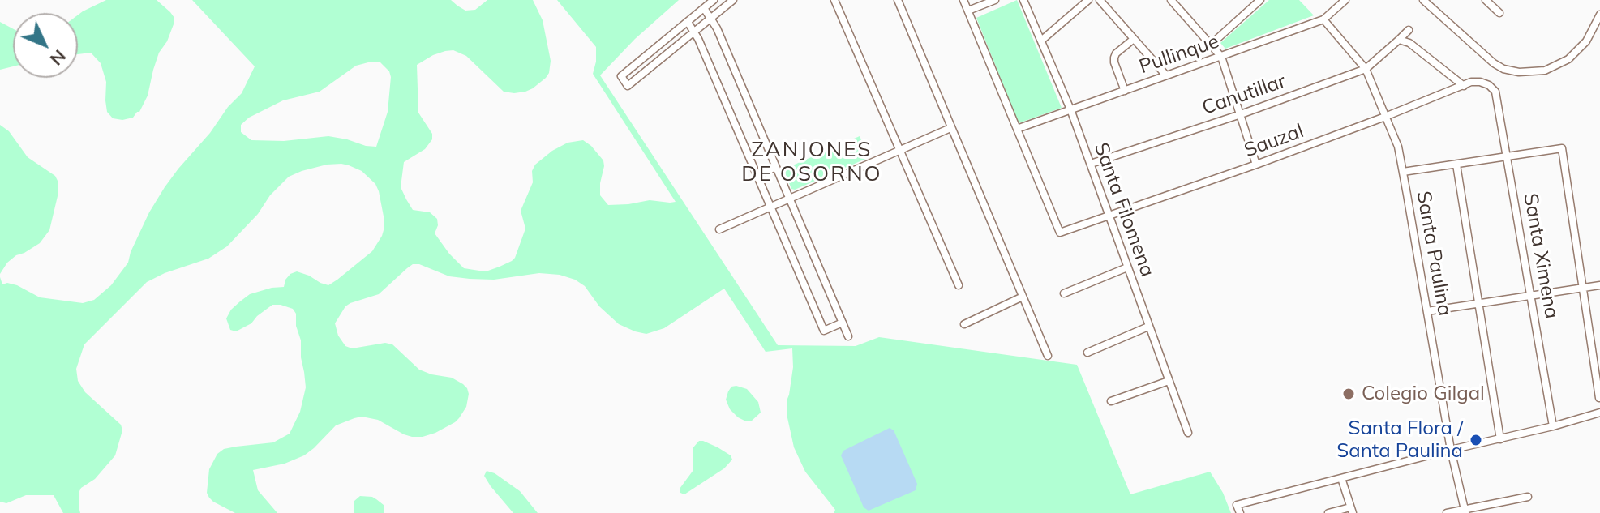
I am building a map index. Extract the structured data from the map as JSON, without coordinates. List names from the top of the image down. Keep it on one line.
{"streets":{"street":["Pullinque","Canutillar","Sauzal","Santa Filomena","Santa Paulina","Santa Ximena"]},"crossings":[["Pullinque","Sauzal"],["Pullinque","Santa Filomena"],["Pullinque","Santa Paulina"],["Canutillar","Santa Filomena"],["Canutillar","Santa Paulina"],["Sauzal","Santa Filomena"],["Sauzal","Santa Paulina"],["Sauzal","Santa Ximena"]],"districts":["ZANJONES DE OSORNO"],"places":["Colegio Gilgal","Santa Flora / Santa Paulina"],"north":"bottom right"}
